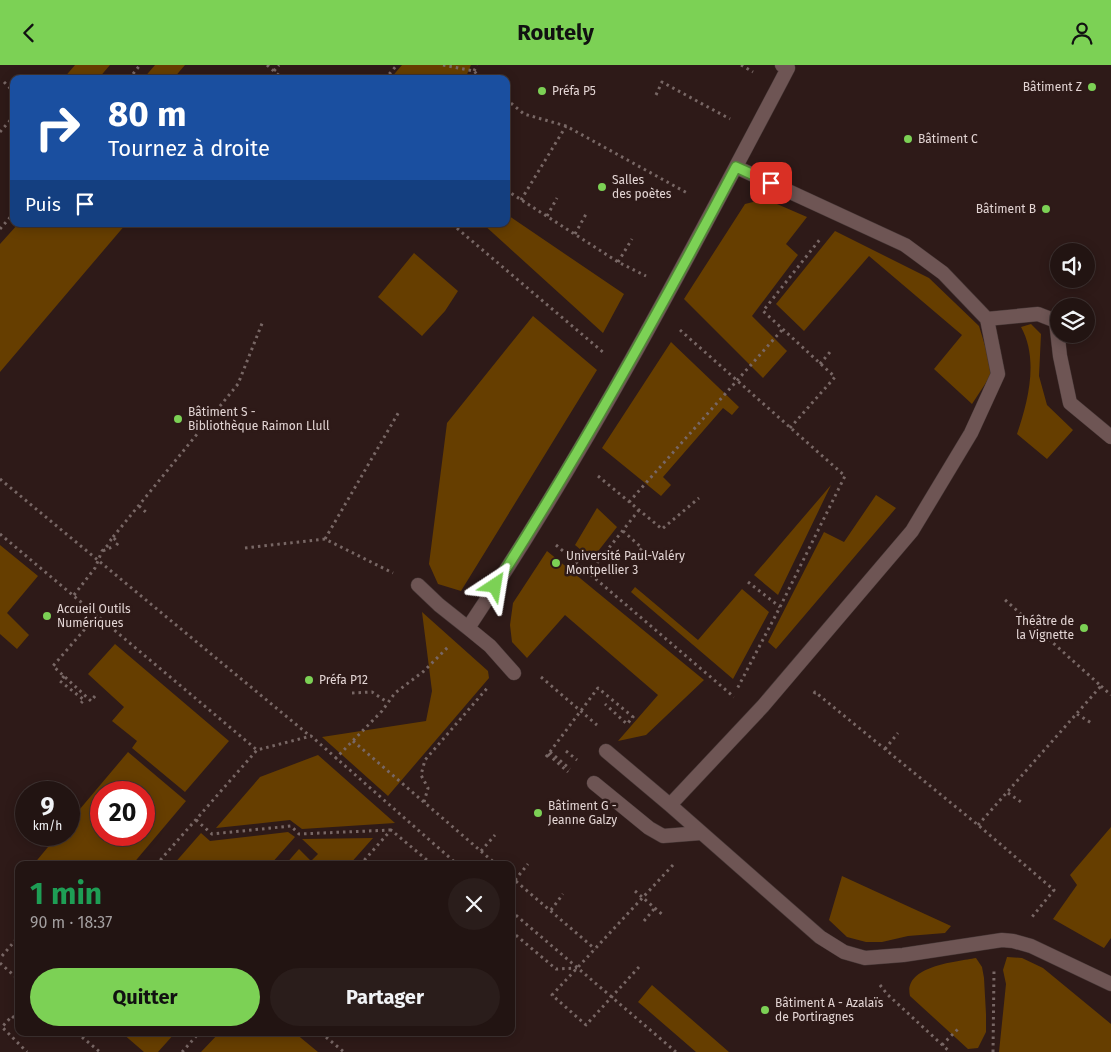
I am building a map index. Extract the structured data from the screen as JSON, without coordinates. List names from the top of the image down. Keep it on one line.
{"places":["Bâtiment Z","Préfa P5","Bâtiment C","Salles des poètes","Bâtiment B","Bâtiment S - Bibliothèque Raimon Llull","Université Paul-Valéry Montpellier 3","Accueil Outils Numériques","Théâtre de la Vignette","Préfa P12","Bâtiment G - Jeanne Galzy","Bâtiment A - Azalaïs de Portiragnes"],"page":{"header":"Routely","turn":["80 m","Tournez à droite"],"then":"Puis","speed":"9 km/h","limit":"20","heading":["1 min","90 m · 18:37"],"buttons":["Quitter","Partager"]}}
